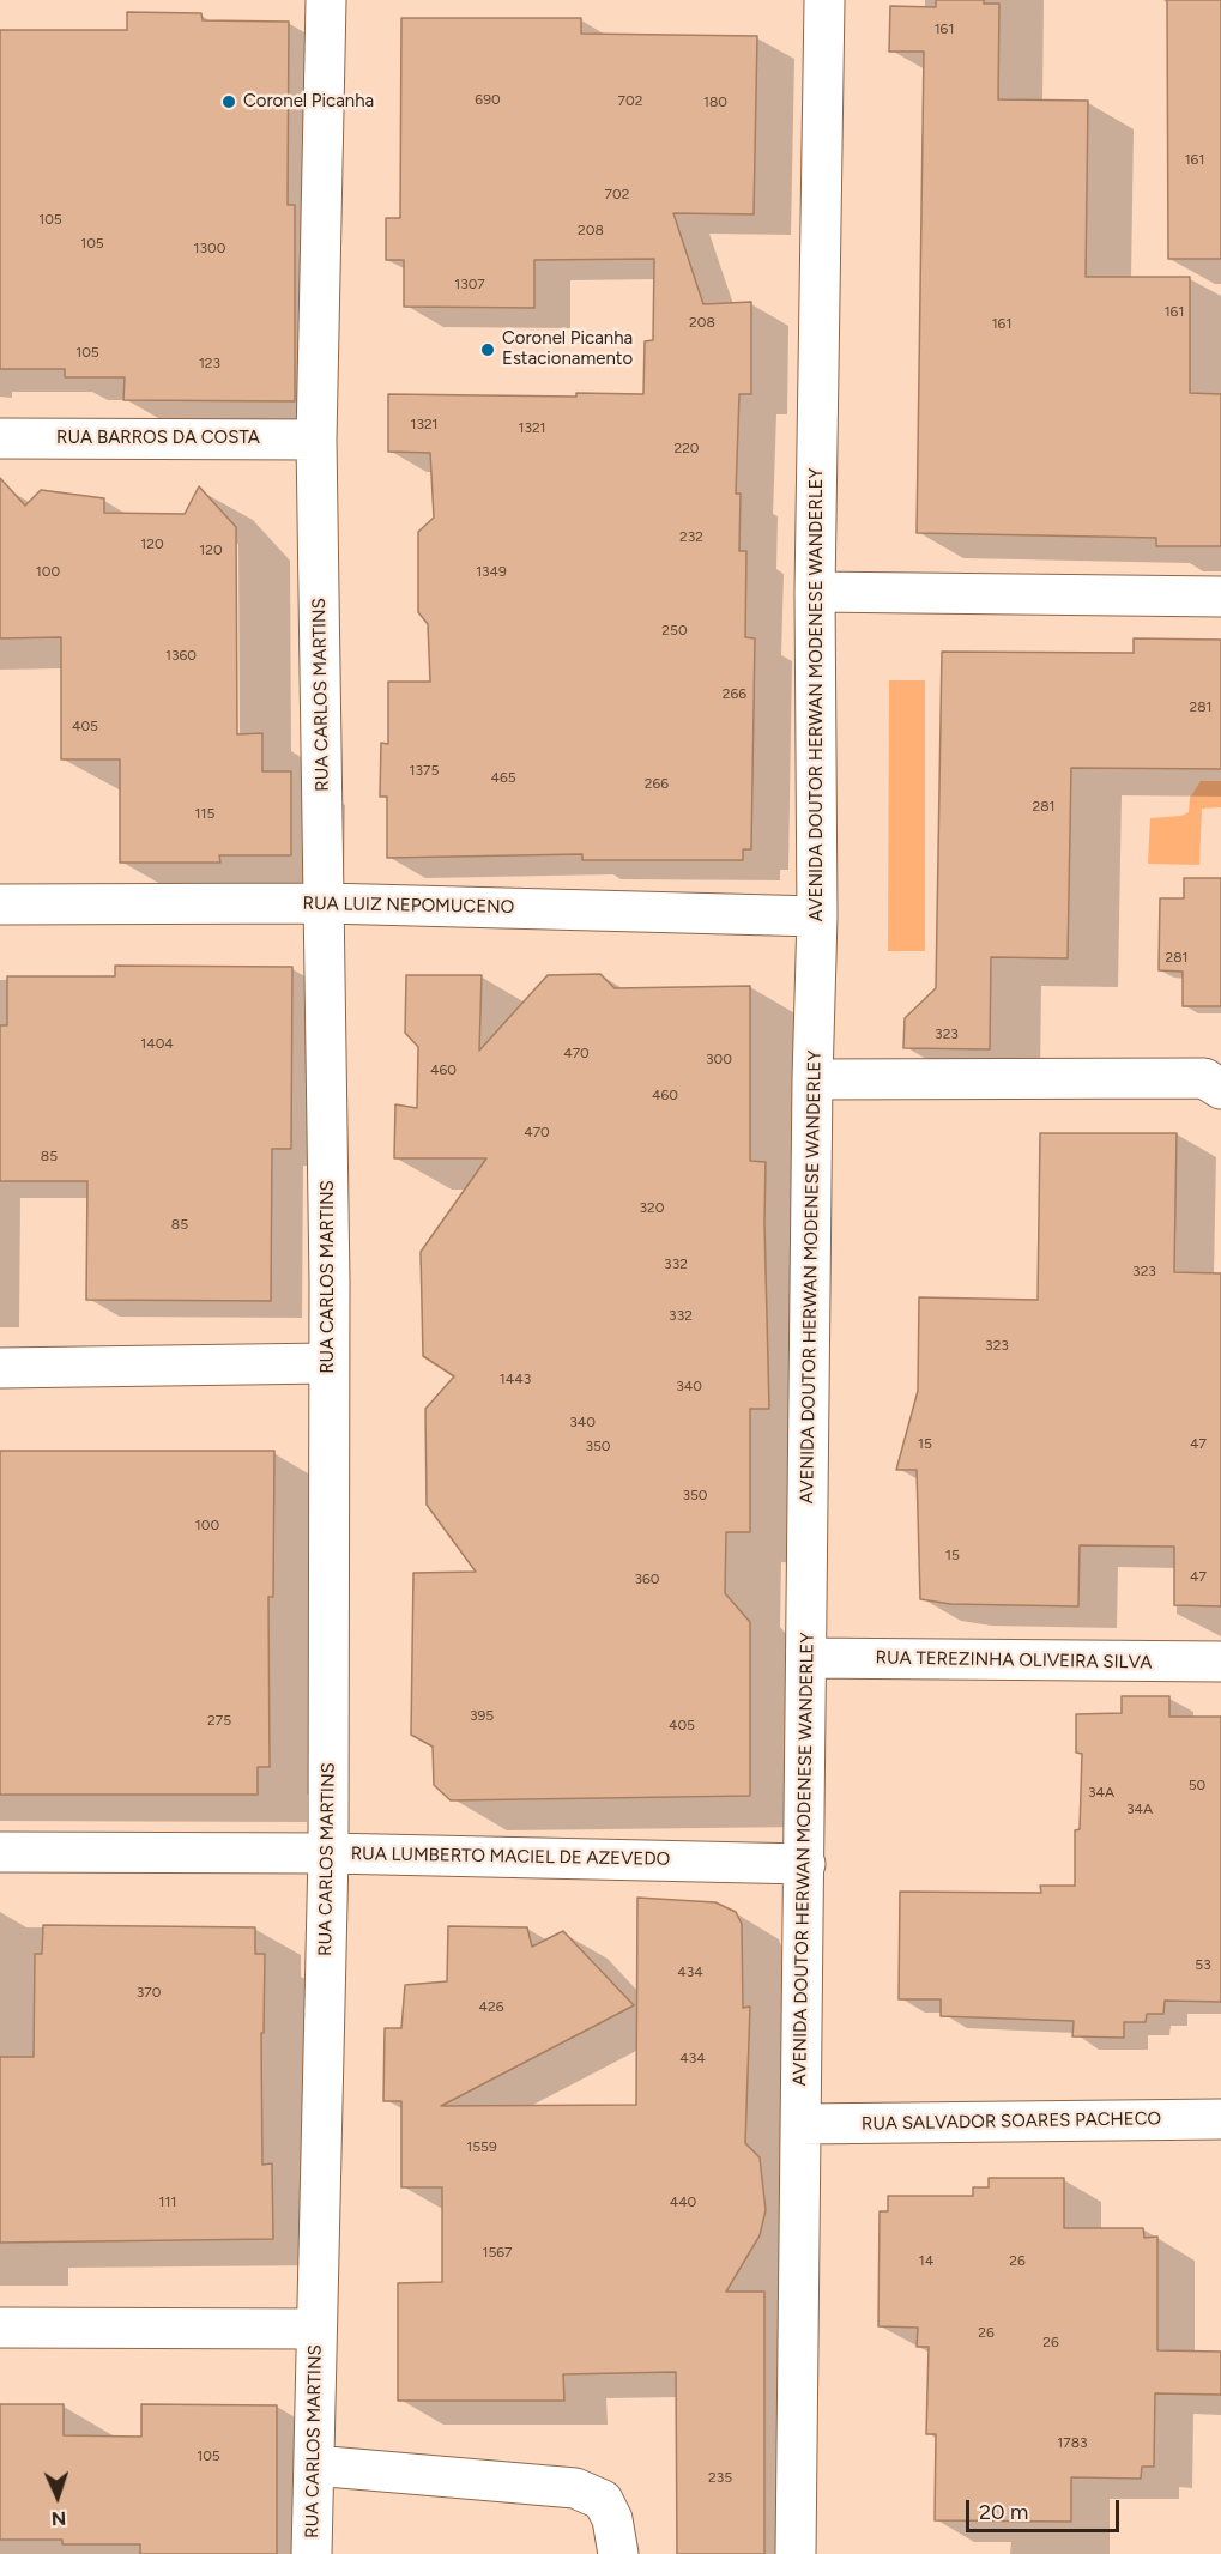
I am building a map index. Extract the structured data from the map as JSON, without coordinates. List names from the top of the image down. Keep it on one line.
{"streets":{"street":["RUA BARROS DA COSTA","RUA CARLOS MARTINS","AVENIDA DOUTOR HERWAN MODENESE WANDERLEY","RUA LUIZ NEPOMUCENO","RUA TEREZINHA OLIVEIRA SILVA","RUA LUMBERTO MACIEL DE AZEVEDO","RUA SALVADOR SOARES PACHECO"]},"crossings":[["RUA BARROS DA COSTA","RUA CARLOS MARTINS"],["RUA CARLOS MARTINS","RUA LUIZ NEPOMUCENO"],["RUA CARLOS MARTINS","RUA LUMBERTO MACIEL DE AZEVEDO"],["AVENIDA DOUTOR HERWAN MODENESE WANDERLEY","RUA LUIZ NEPOMUCENO"],["AVENIDA DOUTOR HERWAN MODENESE WANDERLEY","RUA TEREZINHA OLIVEIRA SILVA"],["AVENIDA DOUTOR HERWAN MODENESE WANDERLEY","RUA LUMBERTO MACIEL DE AZEVEDO"],["AVENIDA DOUTOR HERWAN MODENESE WANDERLEY","RUA SALVADOR SOARES PACHECO"]],"places":["Coronel Picanha","Coronel Picanha Estacionamento"],"house_numbers":["161","690","702","180","161","702","105","208","105","1300","1307","161","208","161","105","123","1321","1321","220","232","120","120","100","1349","250","1360","266","281","405","1375","465","266","281","115","281","323","1404","470","300","460","460","470","85","320","85","332","323","332","323","1443","340","340","15","47","350","350","100","15","47","360","395","275","405","50","34A","34A","53","434","370","426","434","1559","111","440","1567","14","26","26","26","1783","105","235"],"scale_bar":"20 m","north":"bottom"}
